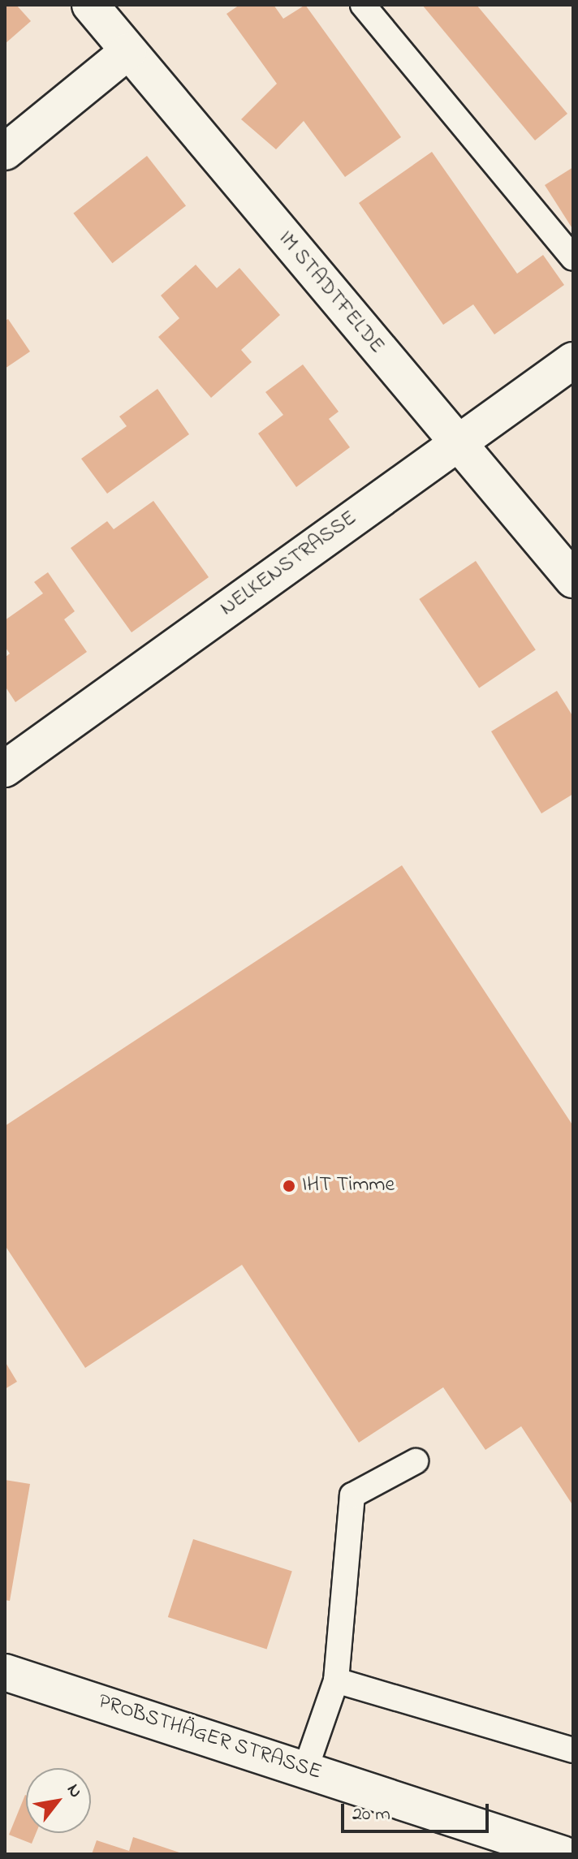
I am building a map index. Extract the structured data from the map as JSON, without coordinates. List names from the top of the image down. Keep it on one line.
{"streets":{"street":["IM STADTFELDE","NELKENSTRASSE","PROBSTHÄGER STRASSE"]},"crossings":[["IM STADTFELDE","NELKENSTRASSE"]],"places":["IHT Timme"],"scale_bar":"20 m","north":"top right"}
